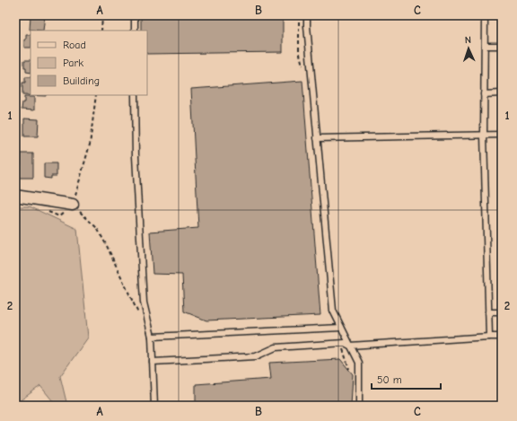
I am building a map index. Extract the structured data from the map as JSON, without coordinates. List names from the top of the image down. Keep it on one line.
{"legend":["Road","Park","Building"],"scale_bar":"50 m","north":"top","grid":{"columns":["A","B","C"],"rows":["1","2"]}}
